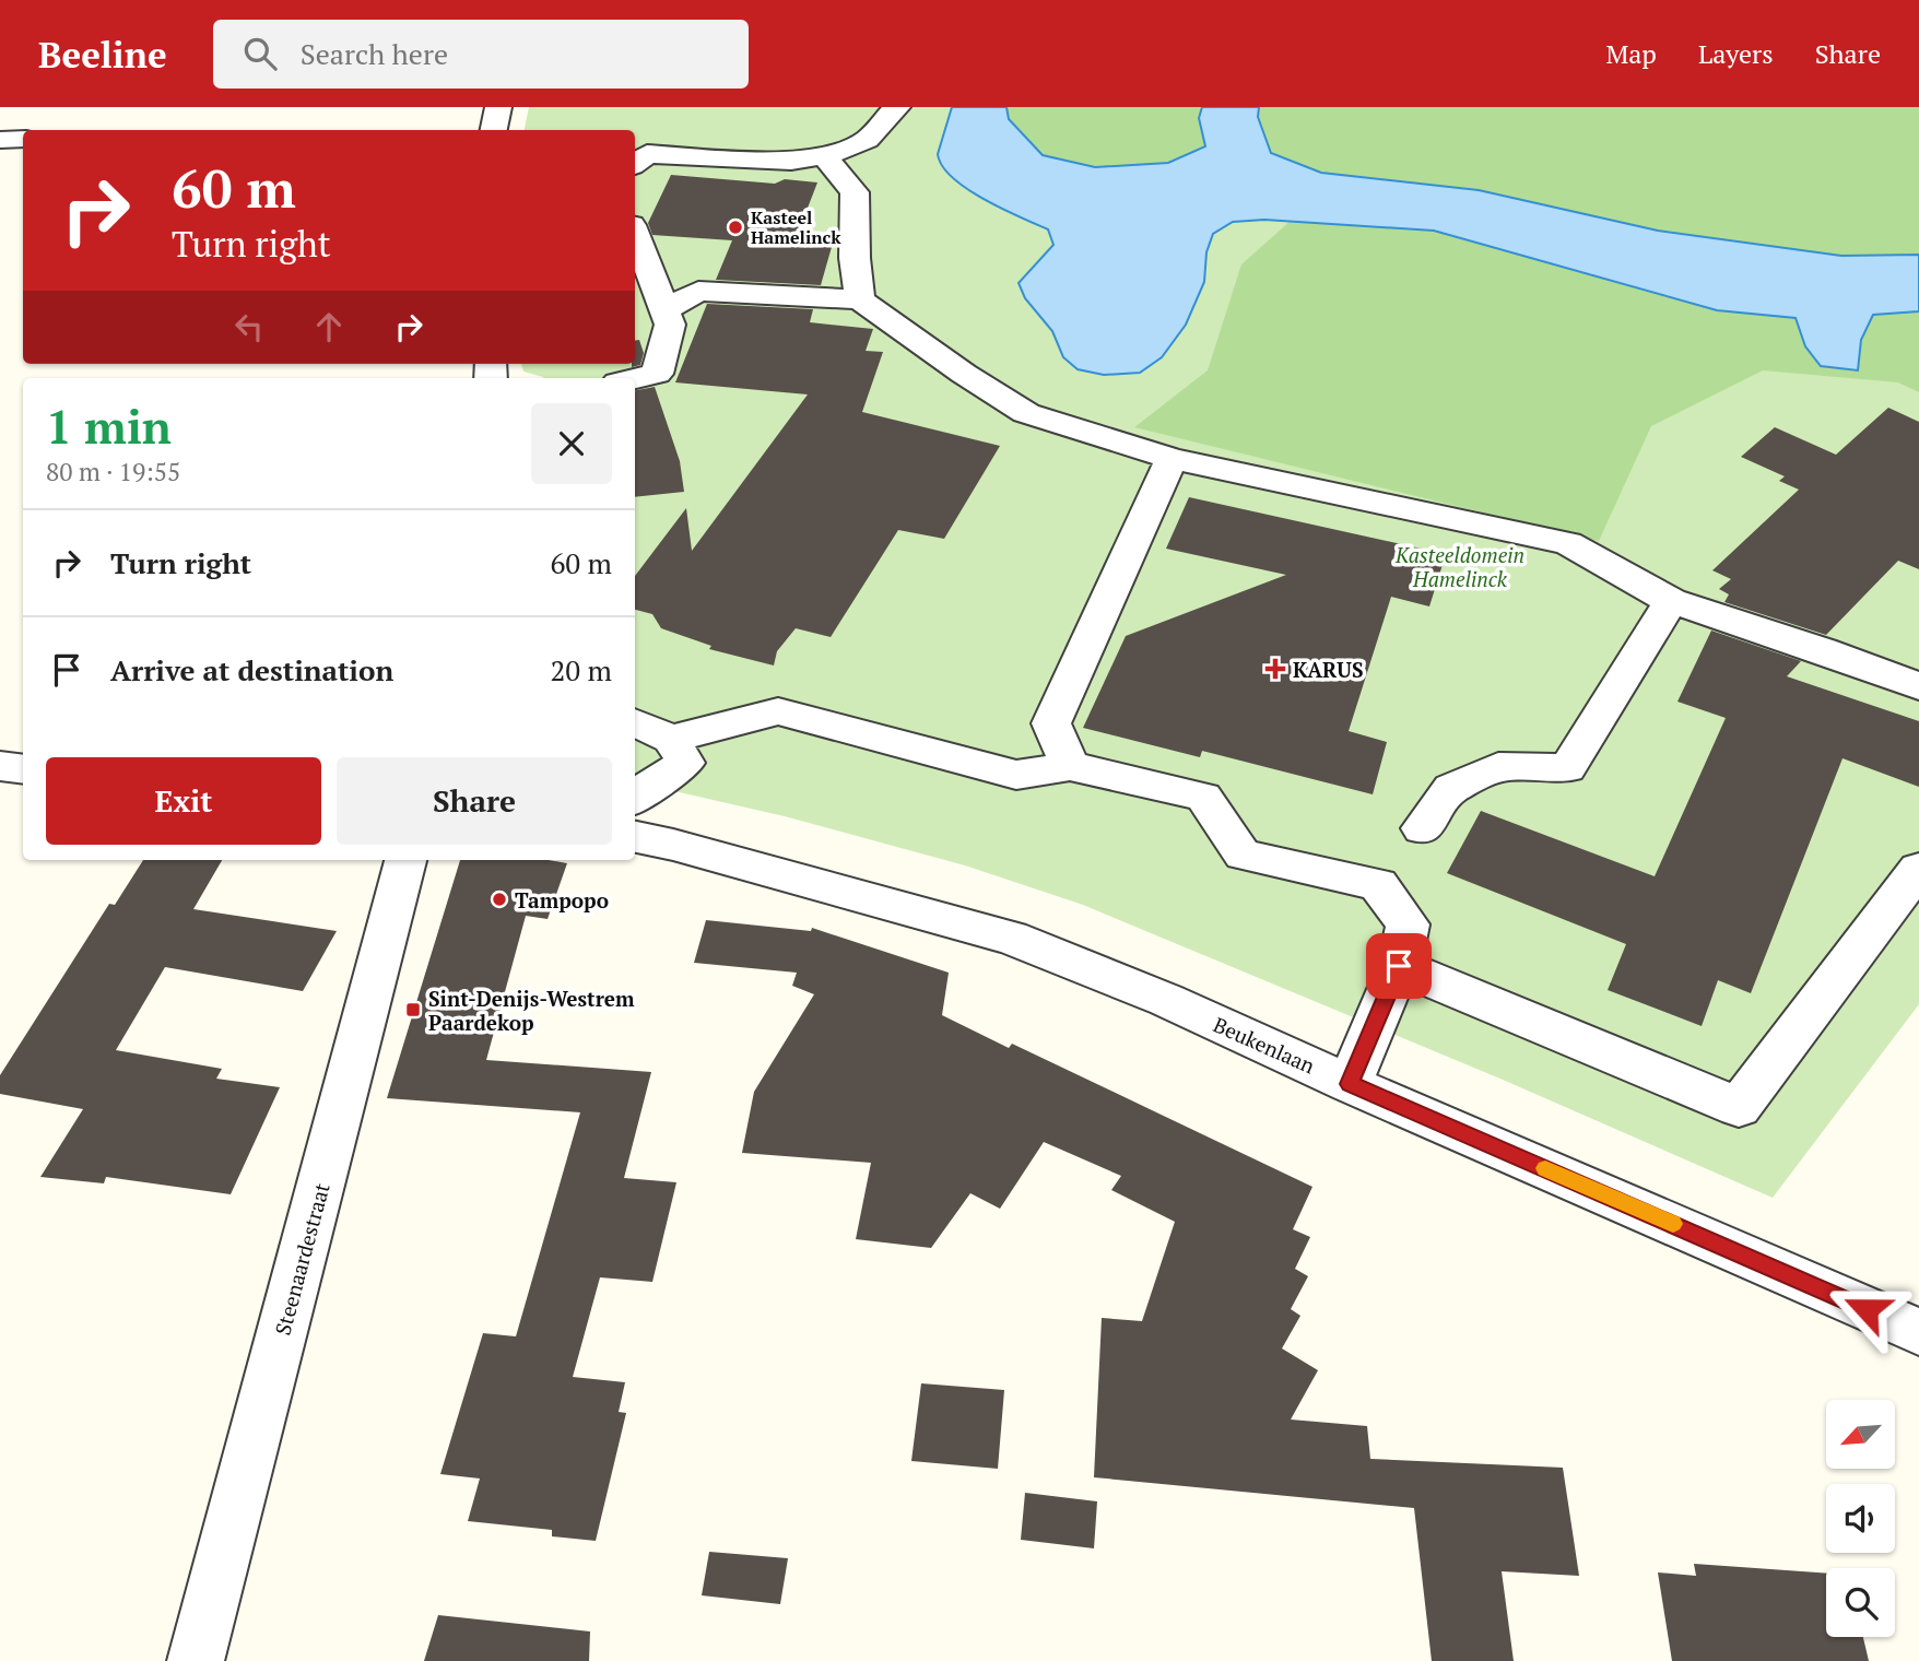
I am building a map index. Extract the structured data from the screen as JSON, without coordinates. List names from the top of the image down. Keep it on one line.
{"streets":{"street":["Beukenlaan","Steenaardestraat"]},"parks":["Kasteeldomein Hamelinck"],"places":{"other":["Kasteel Hamelinck","Tampopo"],"health":["KARUS"],"transit":["Sint-Denijs-Westrem Paardekop"]},"north":"bottom left","page":{"header":"Beeline","search":"Search here","nav":["Map","Layers","Share"],"turn":["60 m","Turn right"],"heading":["1 min","80 m · 19:55"],"list":[{"name":"Turn right","value":"60 m"},{"name":"Arrive at destination","value":"20 m"}],"buttons":["Exit","Share"]}}
